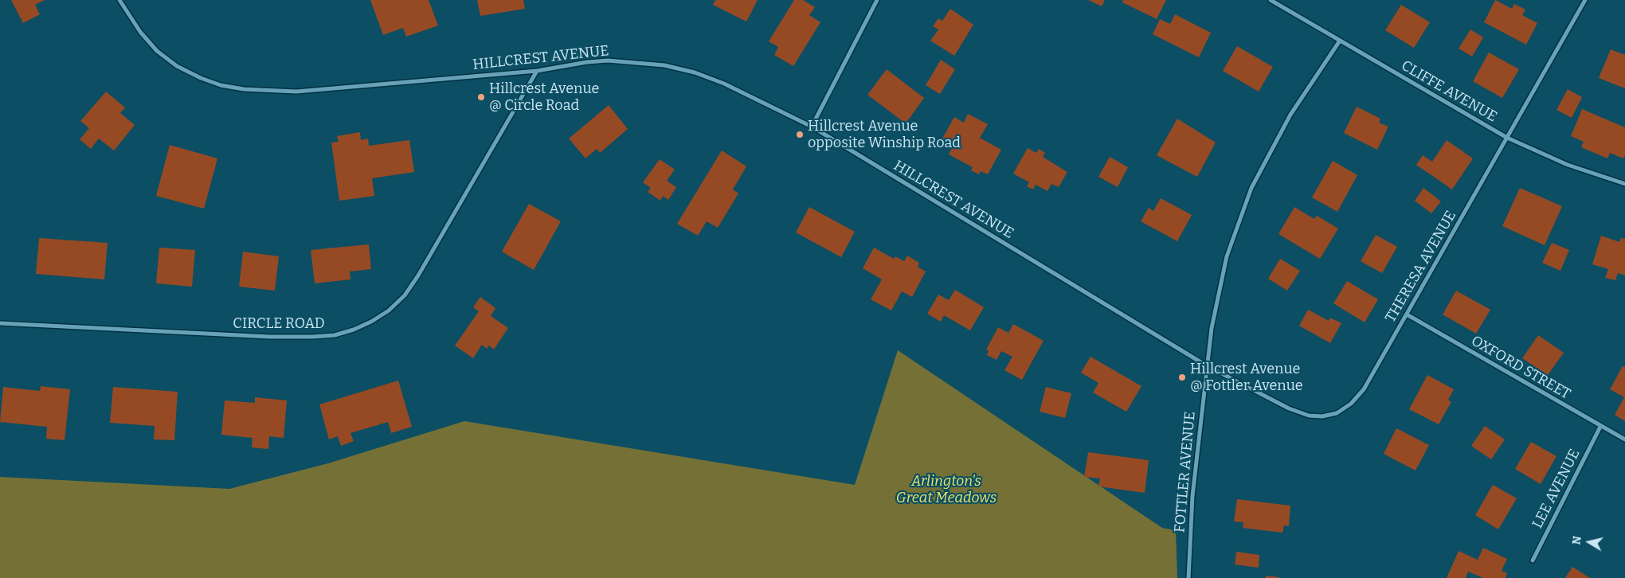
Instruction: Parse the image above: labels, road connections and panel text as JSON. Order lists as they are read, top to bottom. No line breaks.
{"streets":{"street":["HILLCREST AVENUE","CLIFFE AVENUE","THERESA AVENUE","CIRCLE ROAD","OXFORD STREET","FOTTLER AVENUE","LEE AVENUE"]},"crossings":[["HILLCREST AVENUE","THERESA AVENUE"],["HILLCREST AVENUE","CIRCLE ROAD"],["HILLCREST AVENUE","FOTTLER AVENUE"],["CLIFFE AVENUE","THERESA AVENUE"],["CLIFFE AVENUE","FOTTLER AVENUE"],["THERESA AVENUE","OXFORD STREET"],["THERESA AVENUE","FOTTLER AVENUE"],["OXFORD STREET","LEE AVENUE"]],"parks":["Arlington's Great Meadows"],"places":["Hillcrest Avenue @ Circle Road","Hillcrest Avenue opposite Winship Road","Hillcrest Avenue @ Fottler Avenue"],"north":"left"}
